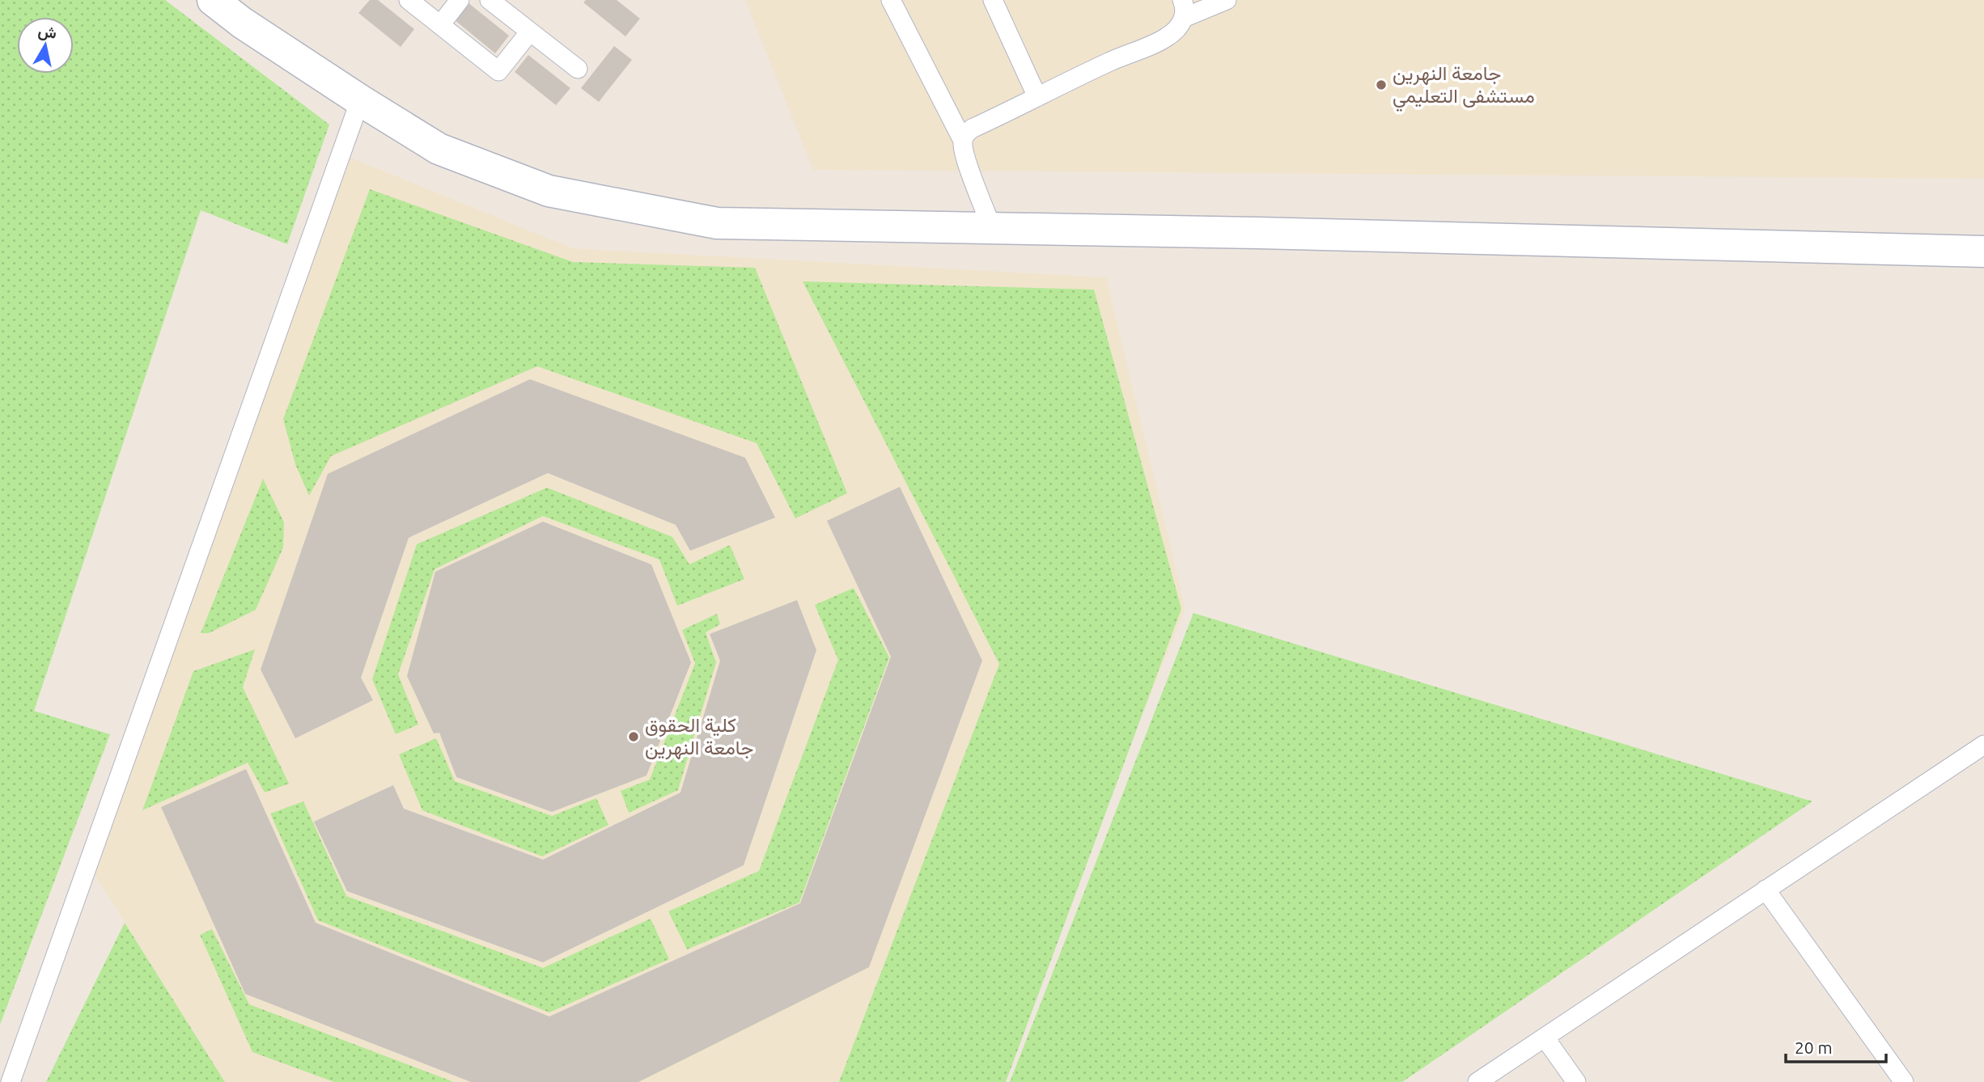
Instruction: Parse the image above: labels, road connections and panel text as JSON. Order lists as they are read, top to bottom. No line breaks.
{"places":["جامعة النهرين مستشفى التعليمي","كلية الحقوق جامعة النهرين"],"scale_bar":"20 m","north":"top"}
